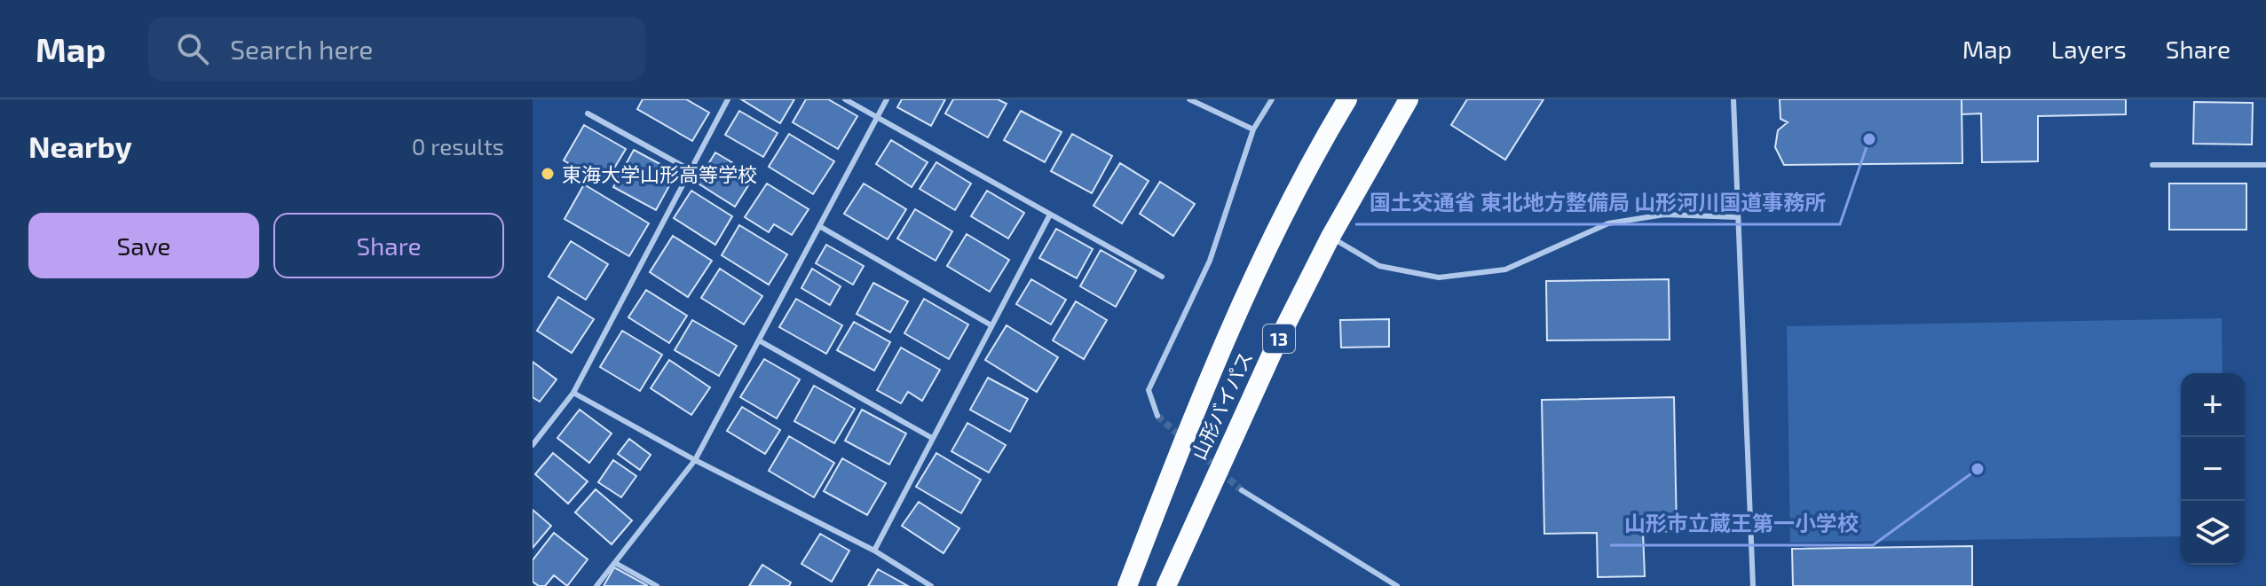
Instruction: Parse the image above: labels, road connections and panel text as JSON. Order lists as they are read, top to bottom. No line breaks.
{"streets":{"highway":["13","山形バイパス"]},"places":["国土交通省 東北地方整備局 山形河川国道事務所","東海大学山形高等学校","山形市立蔵王第一小学校"],"page":{"header":"Map","search":"Search here","nav":["Map","Layers","Share"],"heading":["Nearby","0 results"],"buttons":["Save","Share"],"map_buttons":["+","−"]}}
